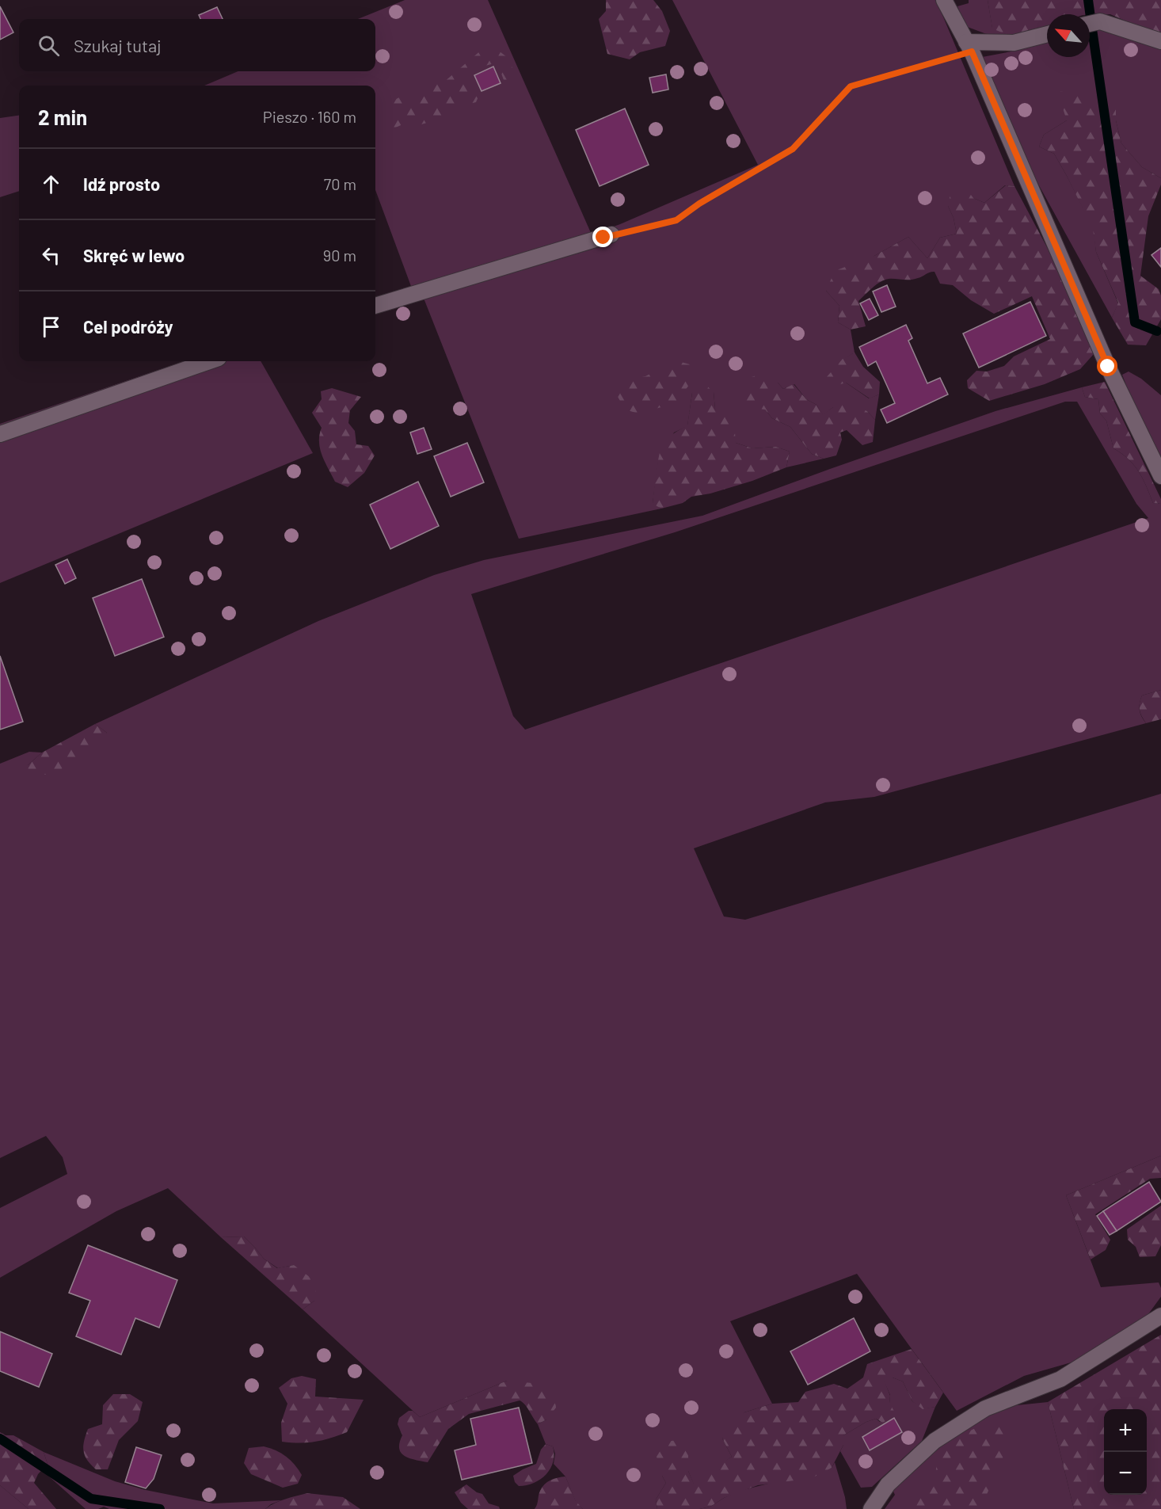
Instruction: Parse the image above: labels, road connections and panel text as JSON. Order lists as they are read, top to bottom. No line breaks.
{"north":"top left","page":{"search":"Szukaj tutaj","heading":["2 min","Pieszo · 160 m"],"list":[["Idź prosto","70 m"],["Skręć w lewo","90 m"],"Cel podróży"],"map_buttons":["+","−"]}}
